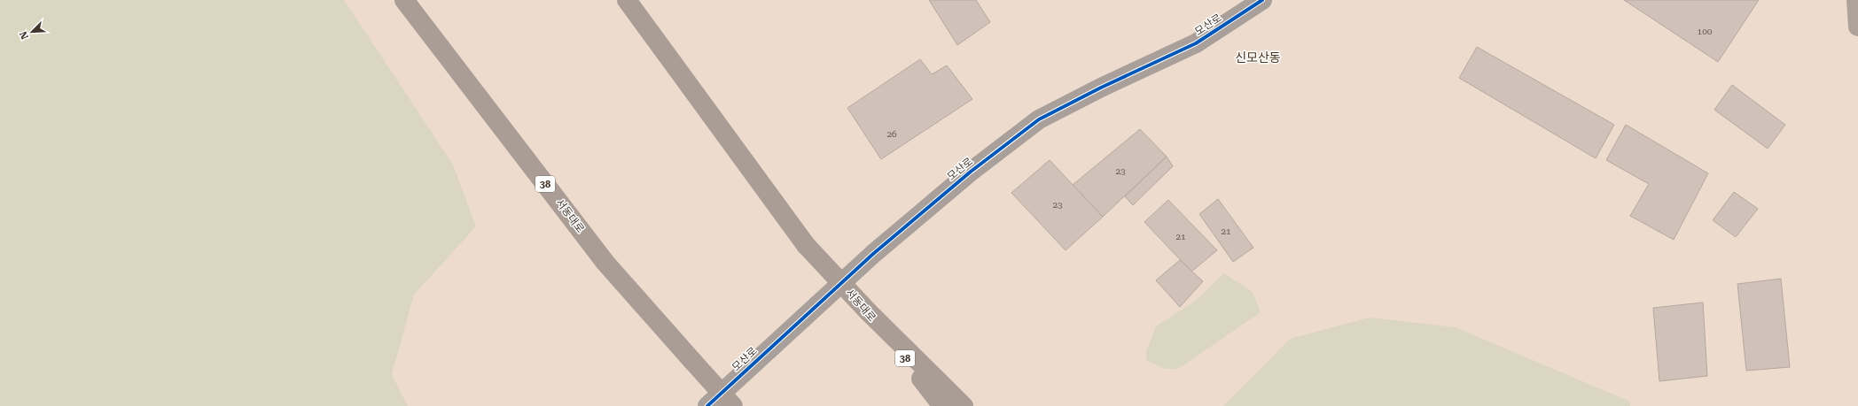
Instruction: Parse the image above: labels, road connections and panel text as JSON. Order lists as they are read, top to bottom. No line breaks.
{"streets":{"highway":["38","서동대로"],"street":["모산로"]},"districts":["신모산동"],"house_numbers":["100","26","23","23","21","21"],"north":"bottom left"}
